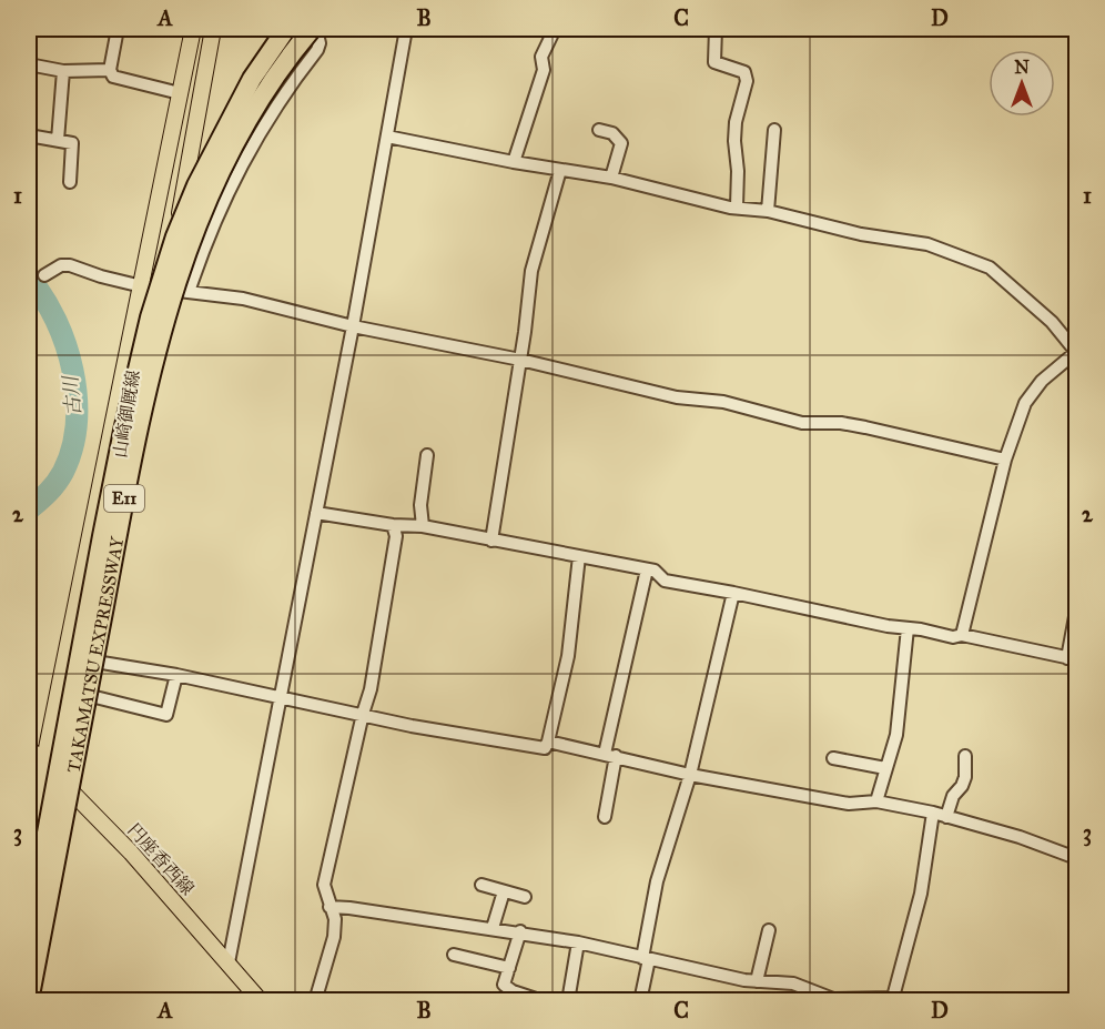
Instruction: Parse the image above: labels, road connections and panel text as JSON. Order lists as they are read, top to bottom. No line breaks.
{"streets":{"highway":["E11","TAKAMATSU EXPRESSWAY"],"main road":["山崎御厩線","円座香西線"]},"crossings":[["山崎御厩線","TAKAMATSU EXPRESSWAY"],["山崎御厩線","円座香西線"]],"water":["古川"],"north":"top","grid":{"columns":["A","B","C","D"],"rows":["1","2","3"]}}
